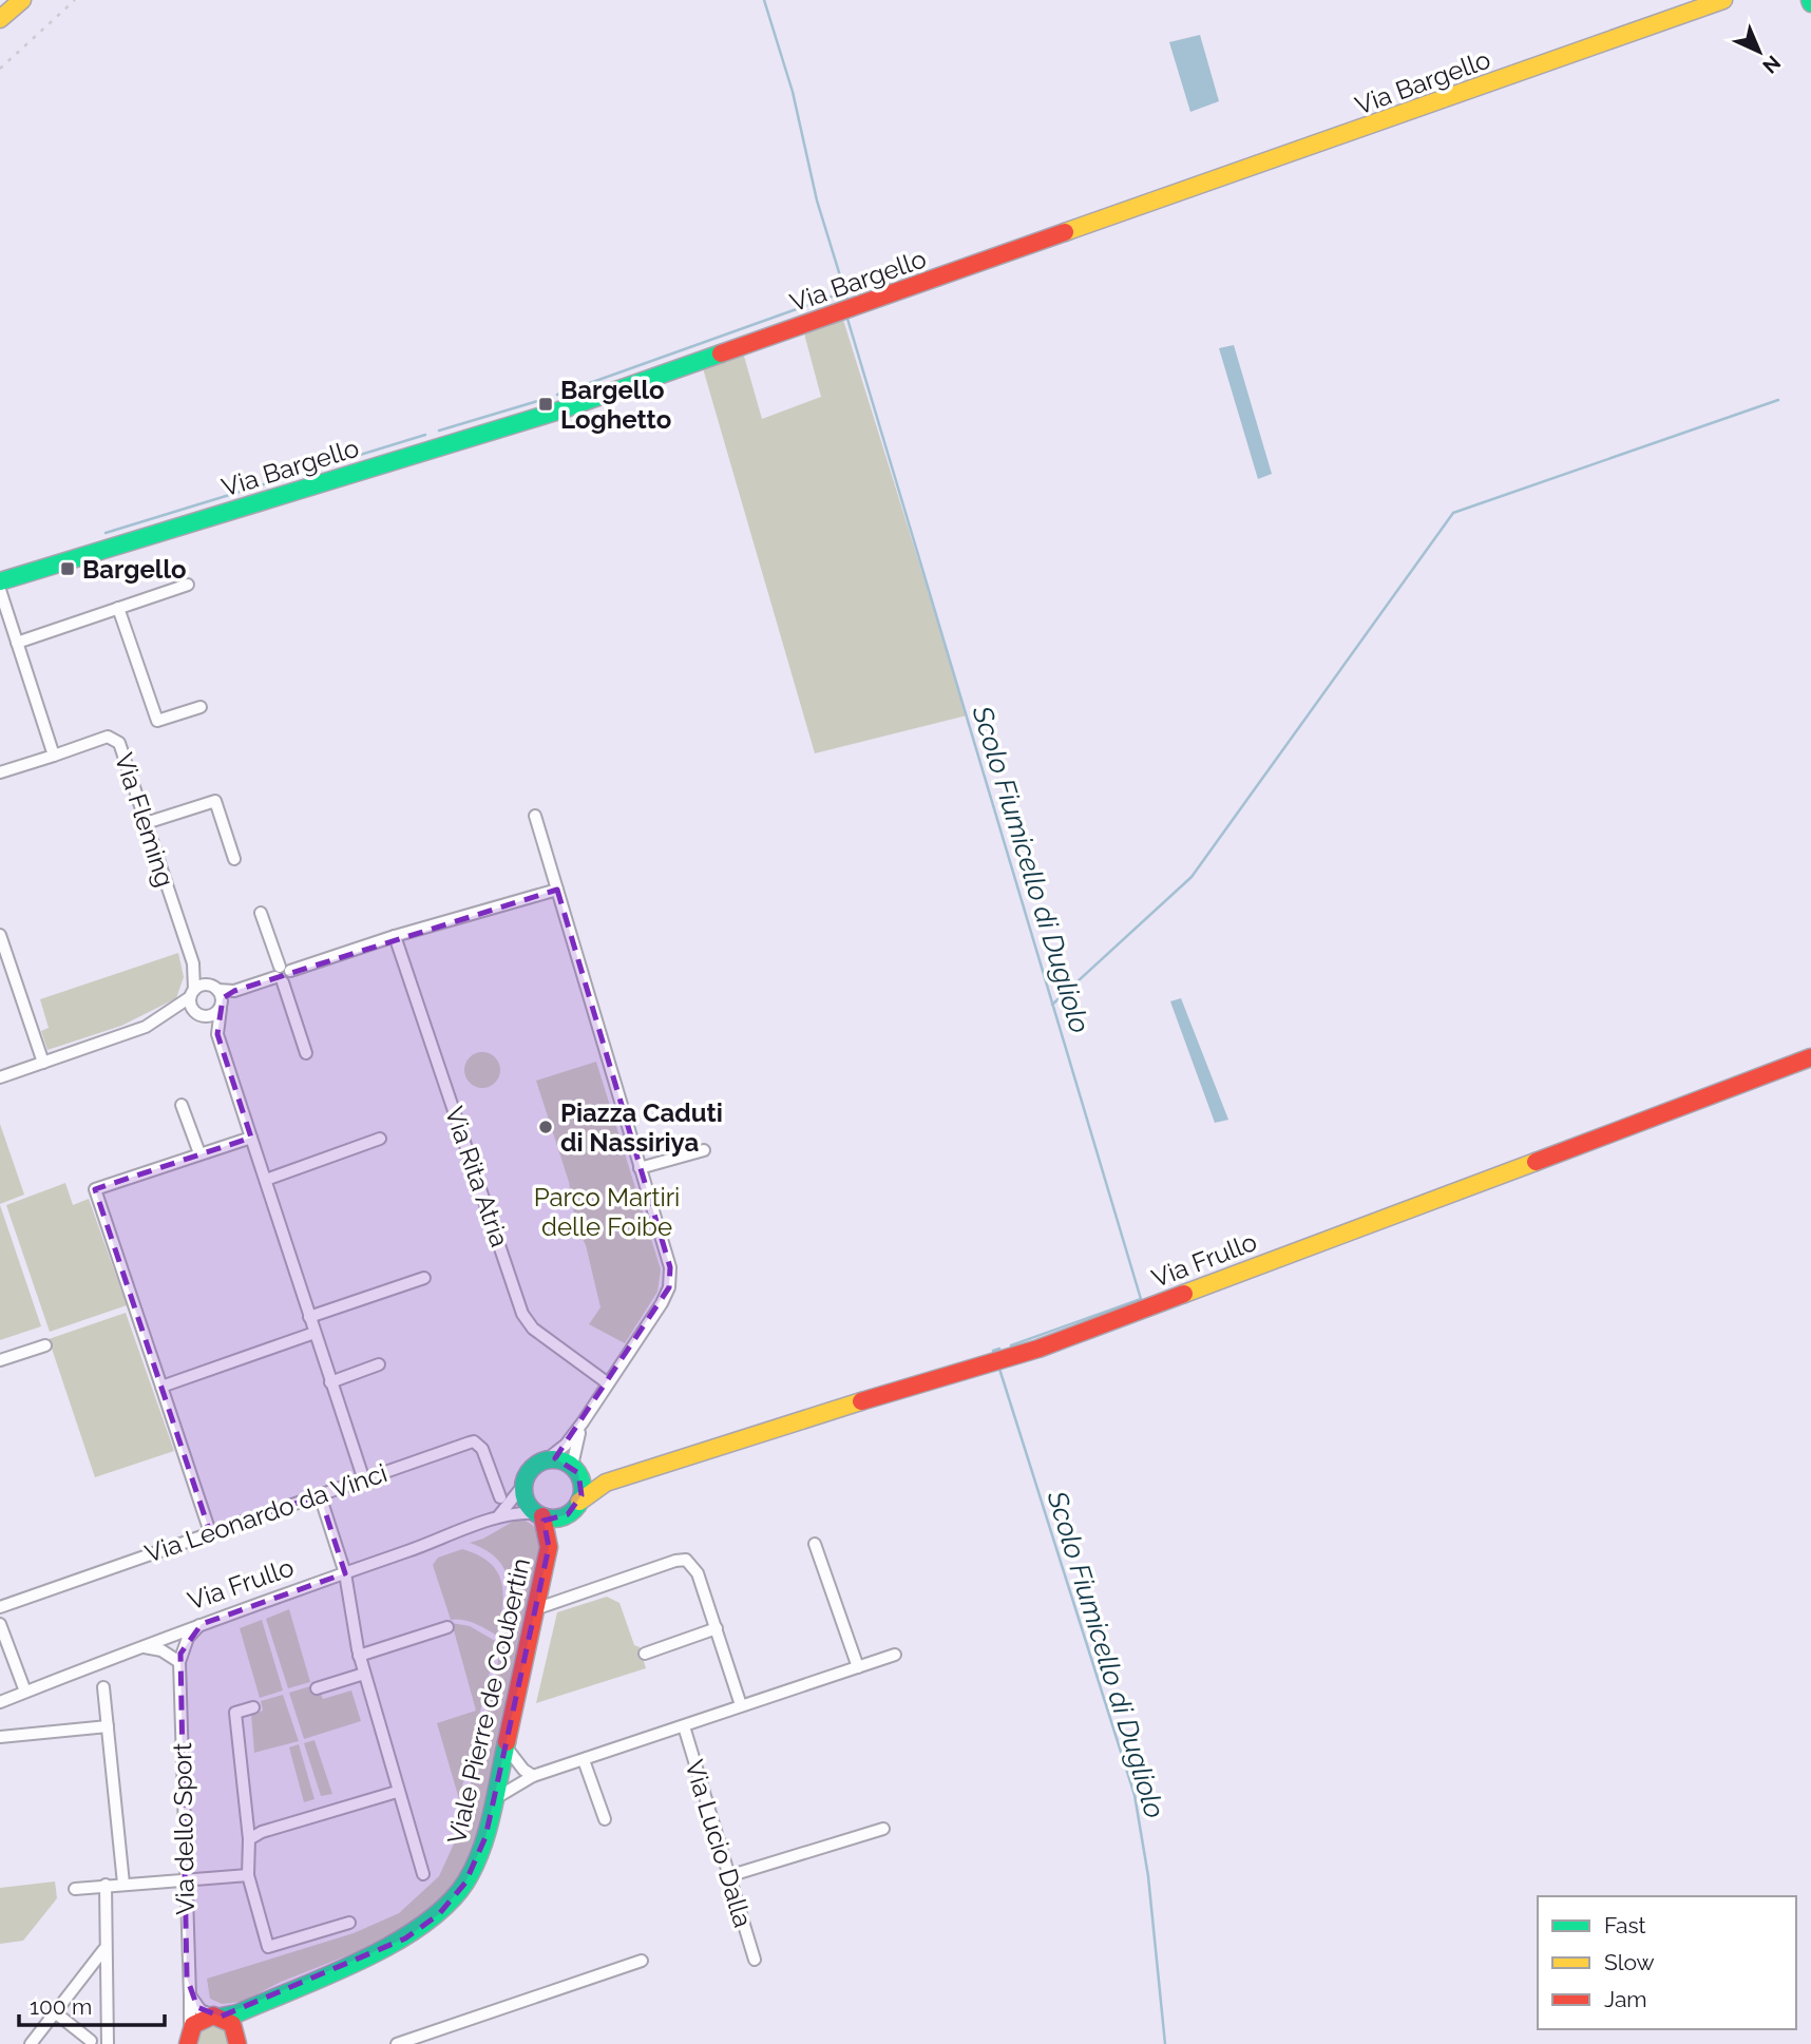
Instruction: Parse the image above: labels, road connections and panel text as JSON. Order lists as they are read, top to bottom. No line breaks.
{"streets":{"street":["Via Bargello","Via Fleming","Via Rita Atria","Via Frullo","Via Leonardo da Vinci","Viale Pierre de Coubertin","Via dello Sport","Via Lucio Dalla"]},"crossings":[["Via Frullo","Viale Pierre de Coubertin"],["Via Frullo","Via dello Sport"],["Viale Pierre de Coubertin","Via dello Sport"]],"water":["Scolo Fiumicello di Dugliolo"],"parks":["Parco Martiri delle Foibe"],"places":{"transit":["Bargello Loghetto","Bargello"],"other":["Piazza Caduti di Nassiriya"]},"legend":["Fast","Slow","Jam"],"scale_bar":"100 m","north":"bottom right"}
